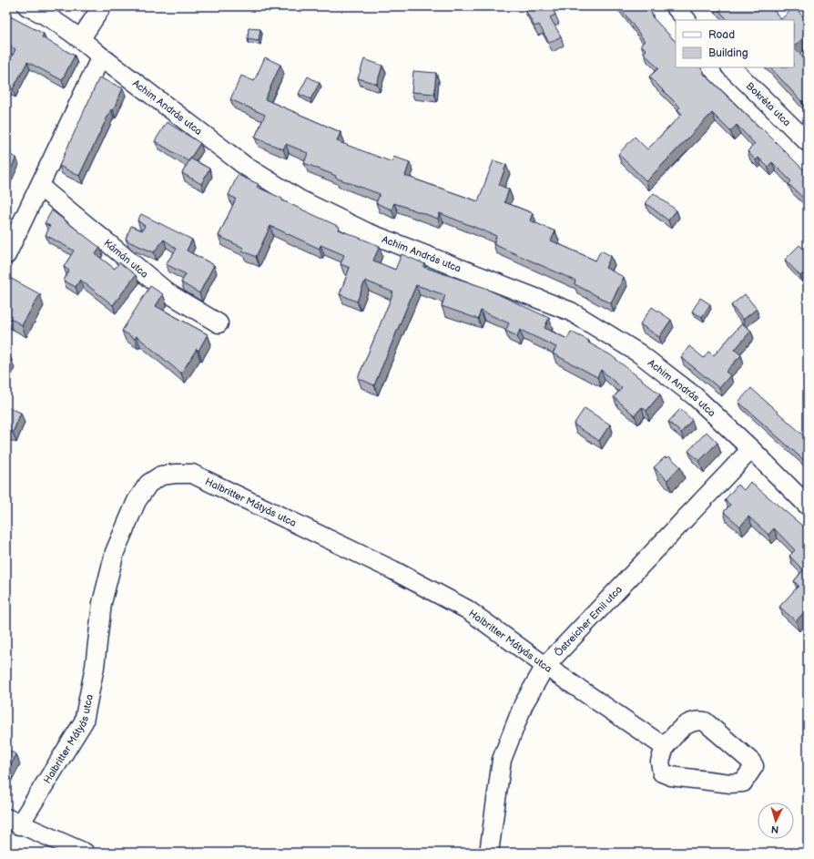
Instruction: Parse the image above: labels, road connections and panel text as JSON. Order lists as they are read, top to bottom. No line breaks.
{"streets":{"street":["Bokréta utca","Achim András utca","Kámán utca","Halbritter Mátyás utca","Östreicher Emil utca"]},"crossings":[["Achim András utca","Östreicher Emil utca"],["Halbritter Mátyás utca","Östreicher Emil utca"]],"legend":["Road","Building"],"north":"bottom"}
